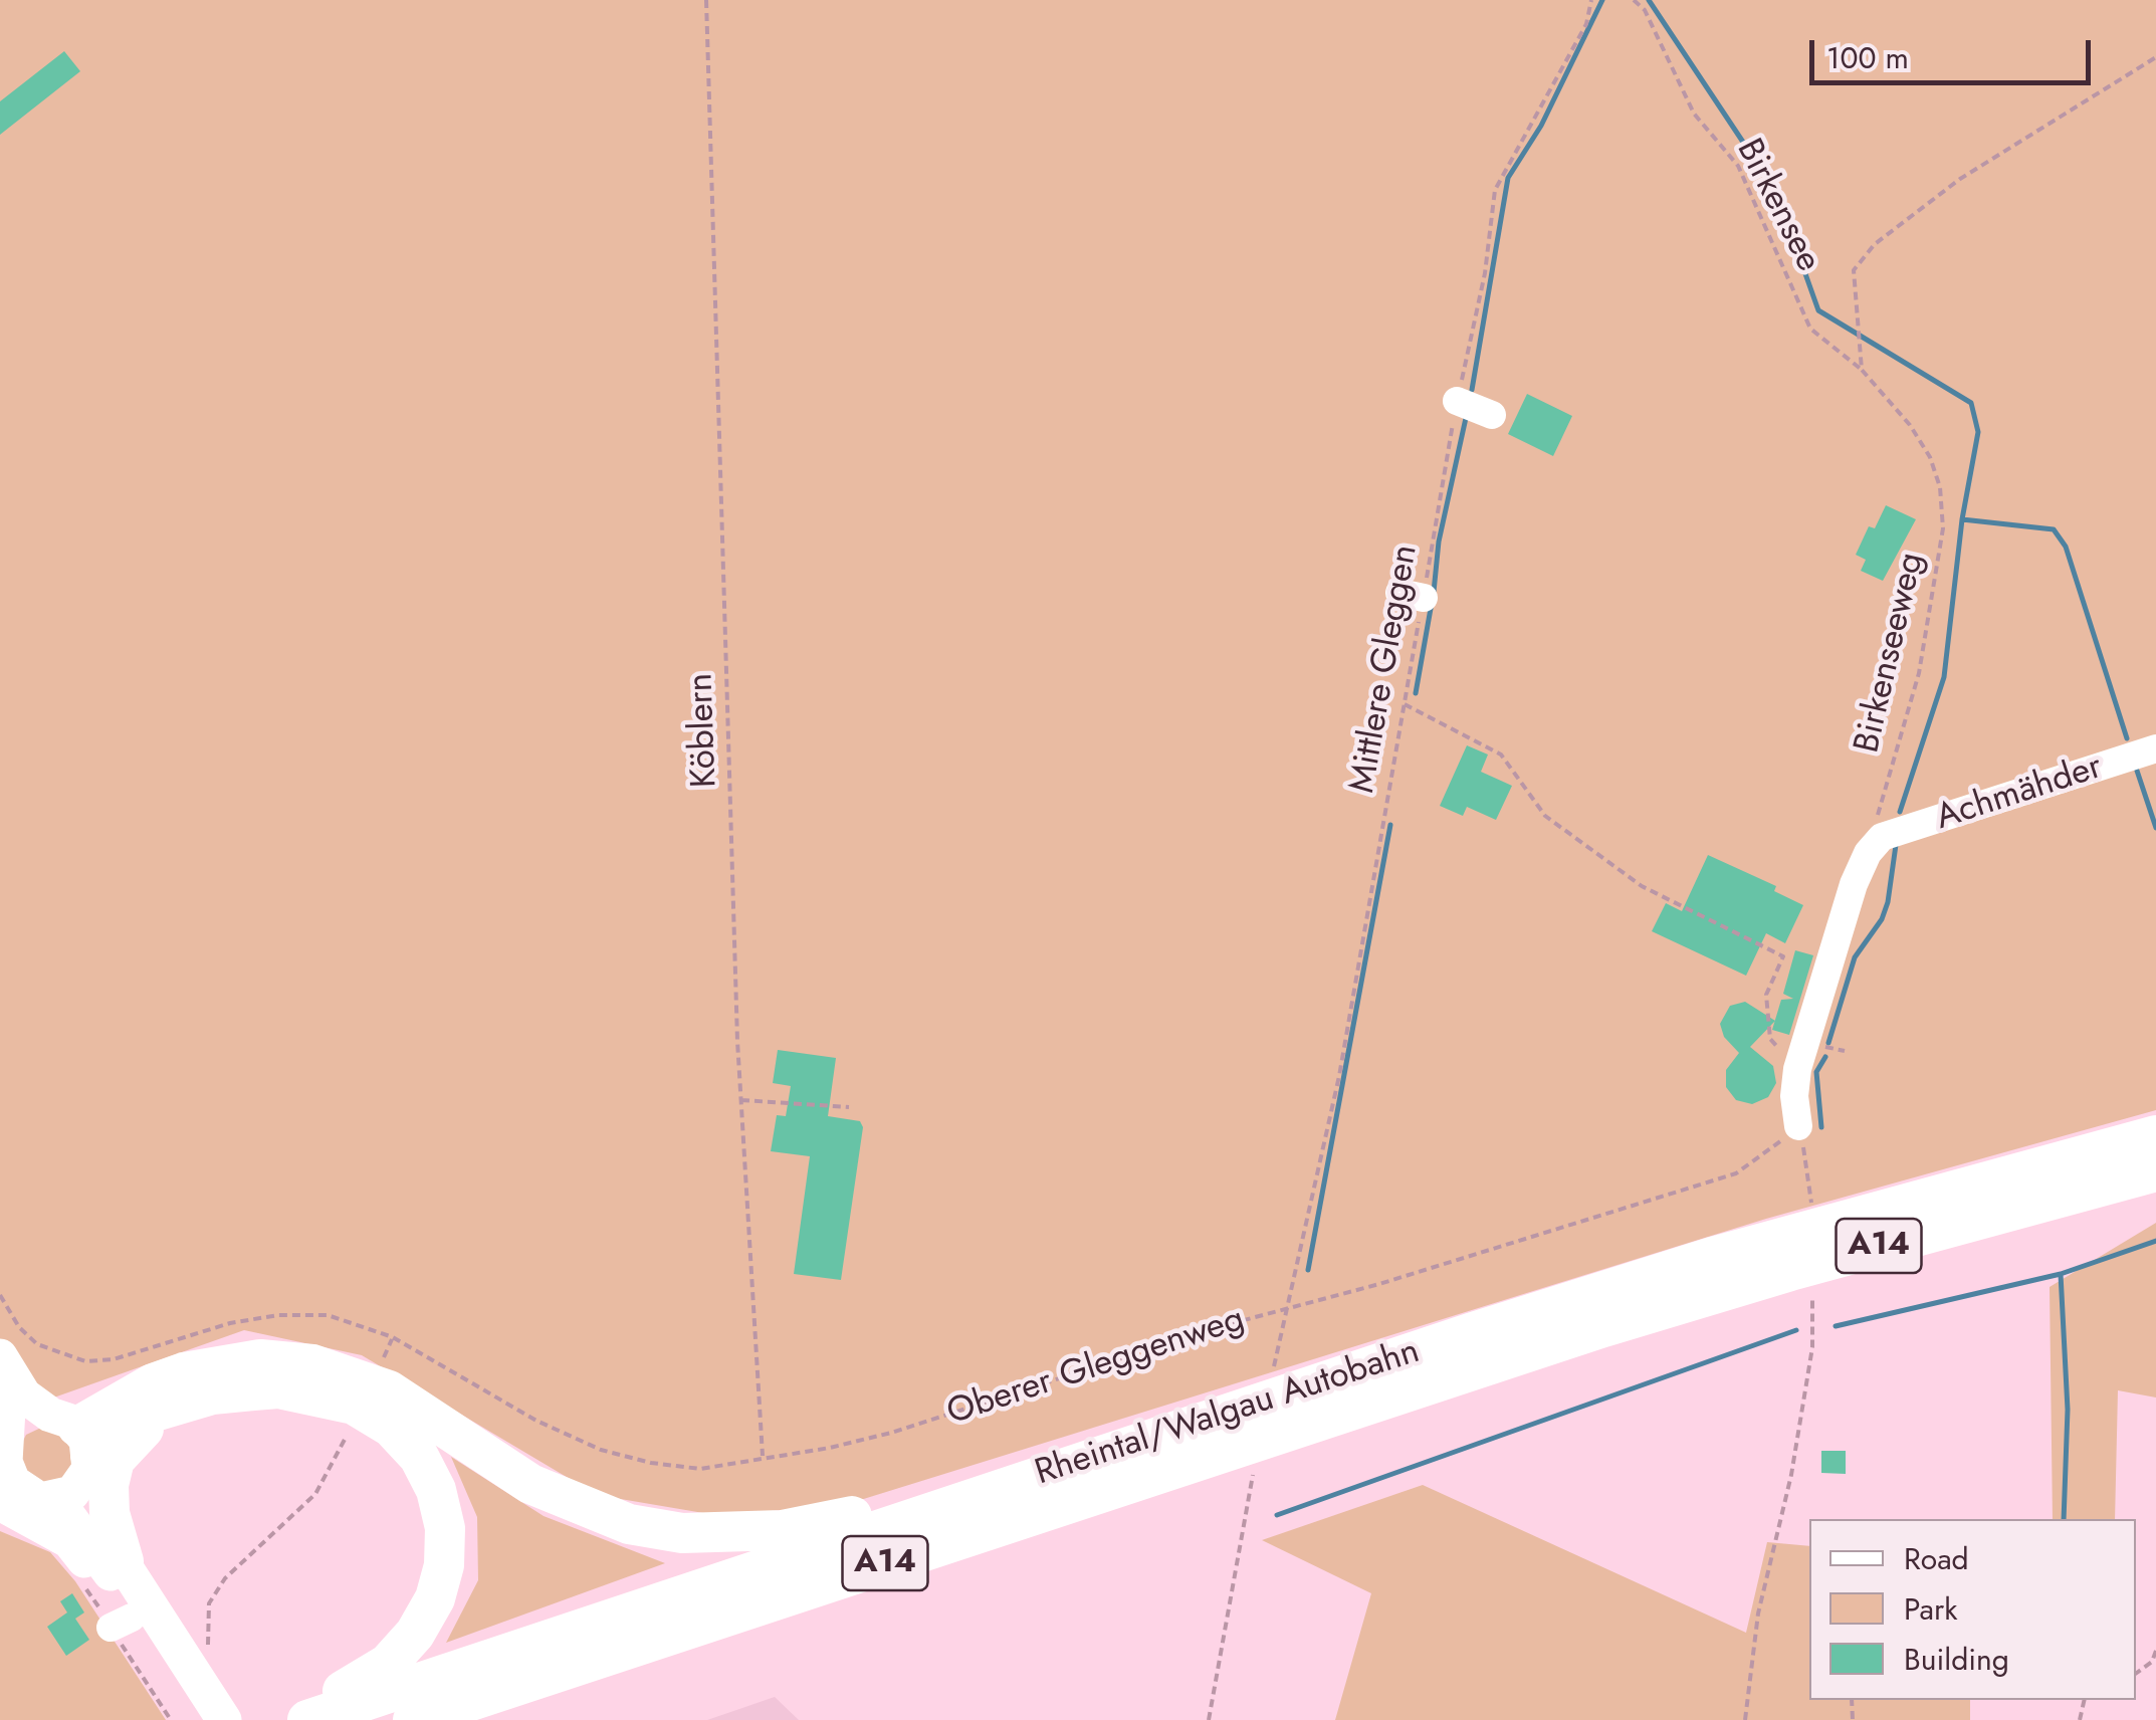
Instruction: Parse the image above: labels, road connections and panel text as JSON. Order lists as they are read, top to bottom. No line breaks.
{"streets":{"highway":["A14","Rheintal/Walgau Autobahn"],"street":["Achmähder"],"path":["Birkensee","Birkenseeweg","Mittlere Gleggen","Köblern","Oberer Gleggenweg"]},"crossings":[["Birkensee","Birkenseeweg"],["Birkenseeweg","Achmähder"],["Mittlere Gleggen","Oberer Gleggenweg"],["Mittlere Gleggen","Rheintal/Walgau Autobahn"],["Köblern","Oberer Gleggenweg"]],"legend":["Road","Park","Building"],"scale_bar":"100 m"}
